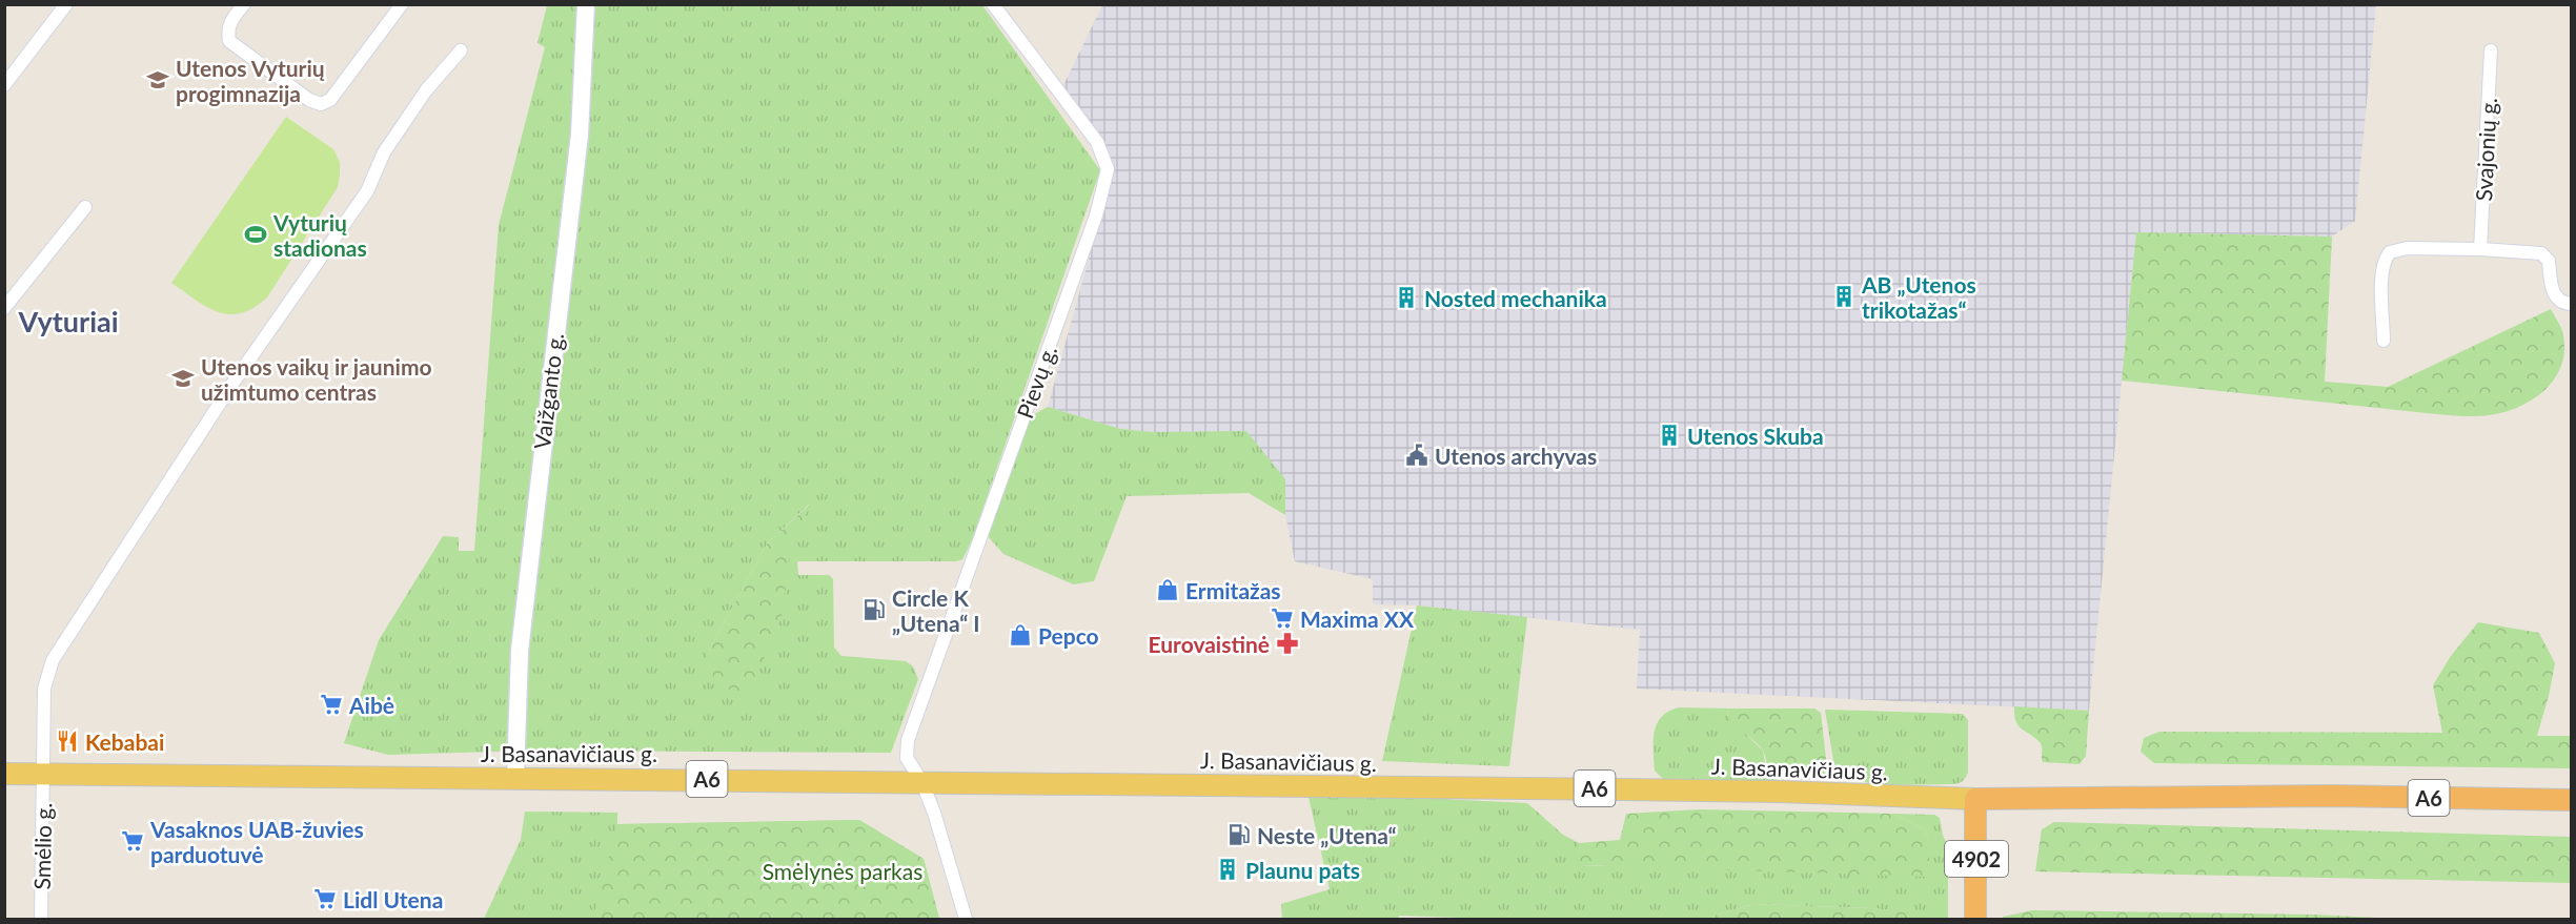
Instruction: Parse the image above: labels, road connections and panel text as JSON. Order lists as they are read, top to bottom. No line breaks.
{"streets":{"highway":["J. Basanavičiaus g.","A6","4902"],"main road":["Vaižganto g."],"street":["Svajonių g.","Pievų g.","Smėlio g."]},"crossings":[["Pievų g.","J. Basanavičiaus g."],["Vaižganto g.","J. Basanavičiaus g."],["J. Basanavičiaus g.","Smėlio g."],["J. Basanavičiaus g.","4902"]],"districts":["Vyturiai"],"parks":["Smėlynės parkas"],"places":{"school or university":["Utenos Vyturių progimnazija","Utenos vaikų ir jaunimo užimtumo centras"],"sports":["Vyturių stadionas"],"building":["AB „Utenos trikotažas“","Nosted mechanika","Utenos Skuba","Plaunu pats"],"public building":["Utenos archyvas"],"shop":["Ermitažas","Pepco"],"fuel station":["Circle K „Utena“ I","Neste „Utena“"],"supermarket":["Maxima XX","Aibė","Vasaknos UAB-žuvies parduotuvė","Lidl Utena"],"pharmacy":["Eurovaistinė"],"restaurant":["Kebabai"]}}
